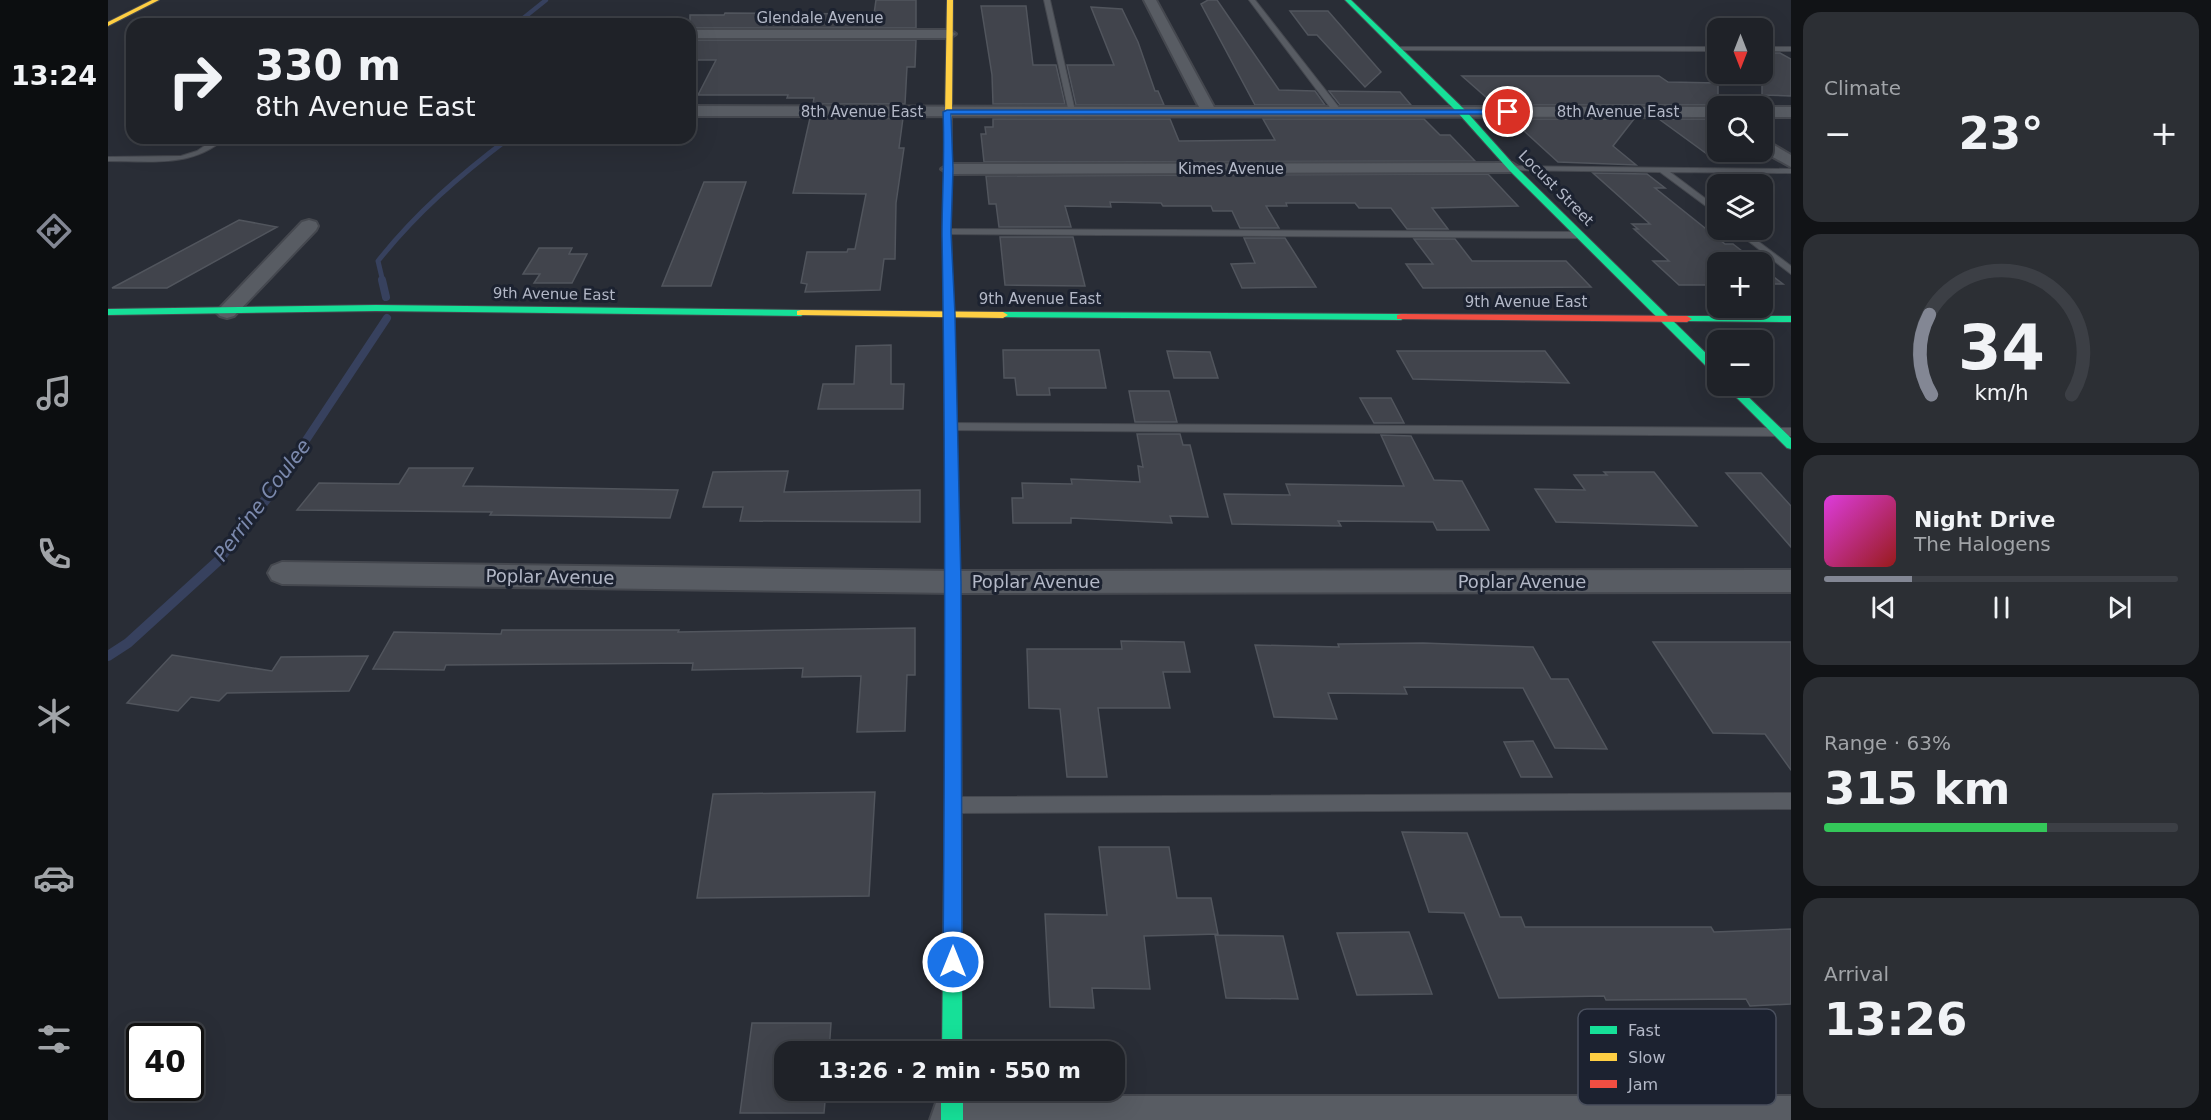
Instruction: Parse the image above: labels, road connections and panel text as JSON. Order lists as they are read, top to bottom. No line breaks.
{"streets":{"street":["Glendale Avenue","8th Avenue East","Kimes Avenue","Locust Street","9th Avenue East","Poplar Avenue"]},"crossings":[["8th Avenue East","Locust Street"],["Kimes Avenue","Locust Street"],["Locust Street","9th Avenue East"]],"water":["Perrine Coulee"],"legend":["Fast","Slow","Jam"],"north":"bottom","page":{"tabs":"13:24","tile":["Climate",["Range · 63%","315 km"],["Arrival","13:26"]],"map_buttons":["+","−"],"turn":["330 m","8th Avenue East"],"heat":["−","23°","+"],"song":["Night Drive","The Halogens"],"limit":"40","trip":"13:26 · 2 min · 550 m","gauge":["34","km/h"]}}
